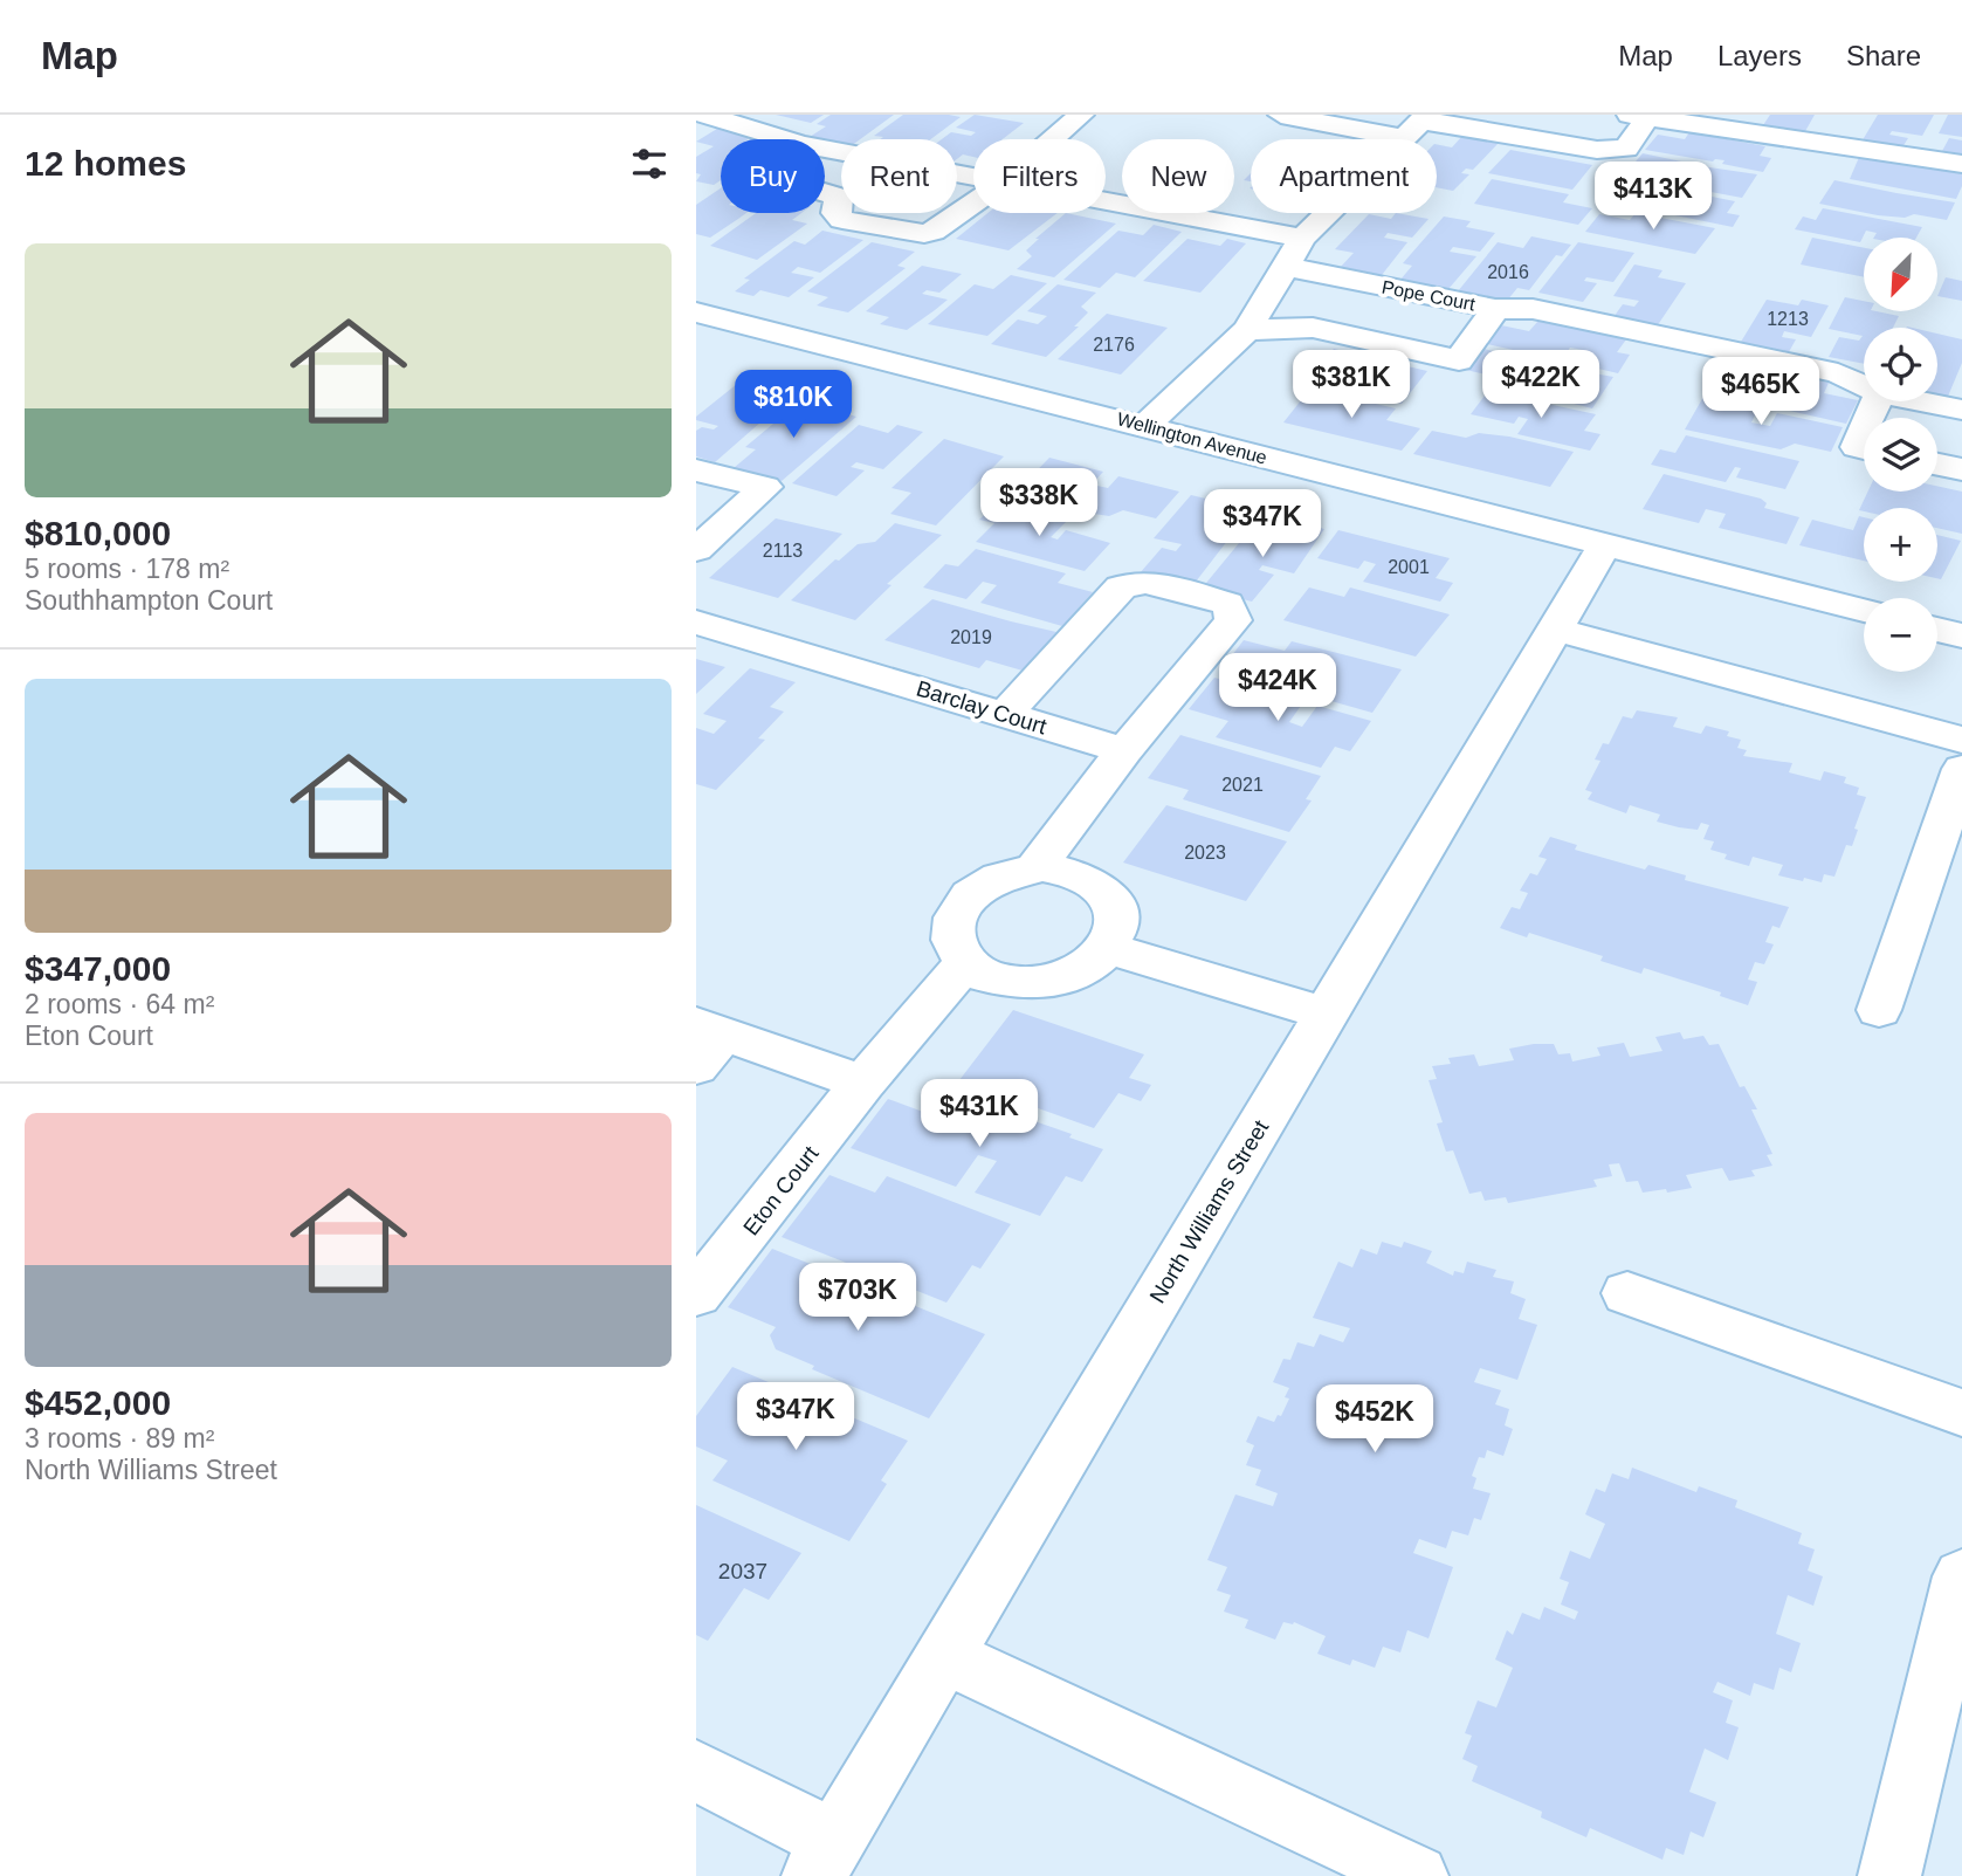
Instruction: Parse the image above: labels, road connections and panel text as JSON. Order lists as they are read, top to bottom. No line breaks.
{"streets":{"street":["Pope Court","Wellington Avenue","Barclay Court","Eton Court","North Williams Street"]},"crossings":[["Wellington Avenue","North Williams Street"]],"house_numbers":["2016","1213","2176","2113","2001","2019","2021","2023","2037"],"north":"bottom left","page":{"header":"Map","nav":["Map","Layers","Share"],"heading":"12 homes","chip":["Buy","Rent","Filters","New","Apartment"],"price":["$413K","$381K","$422K","$465K","$810K","$338K","$347K","$424K","$431K","$703K","$347K","$452K"],"list":[{"name":"$810,000","note":"5 rooms · 178 m² · Southhampton Court"},{"name":"$347,000","note":"2 rooms · 64 m² · Eton Court"},{"name":"$452,000","note":"3 rooms · 89 m² · North Williams Street"}],"map_buttons":["+","−"]}}
